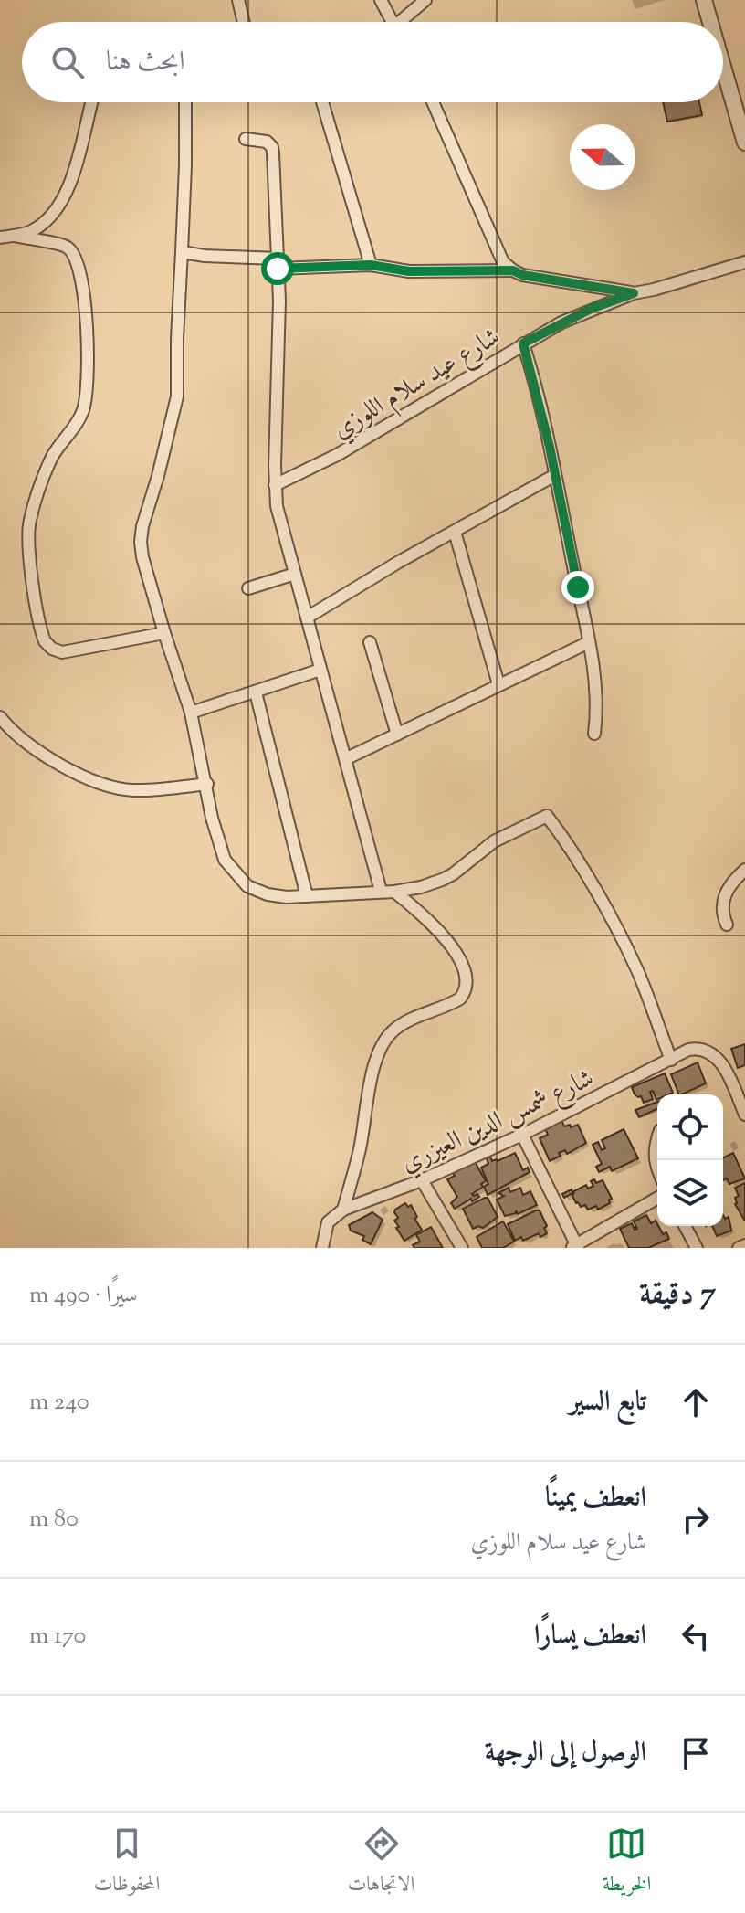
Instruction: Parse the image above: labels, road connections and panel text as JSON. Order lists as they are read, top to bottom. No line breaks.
{"streets":{"street":["شارع عيد سلام اللوزي","شارع شمس الدين العيزري"]},"north":"left","page":{"search":"ابحث هنا","heading":["7 دقيقة","سيرًا · 490 m"],"list":[["تابع السير","240 m"],["انعطف يمينًا","شارع عيد سلام اللوزي","80 m"],["انعطف يسارًا","170 m"],"الوصول إلى الوجهة"],"nav":["الخريطة","الاتجاهات","المحفوظات"]}}
